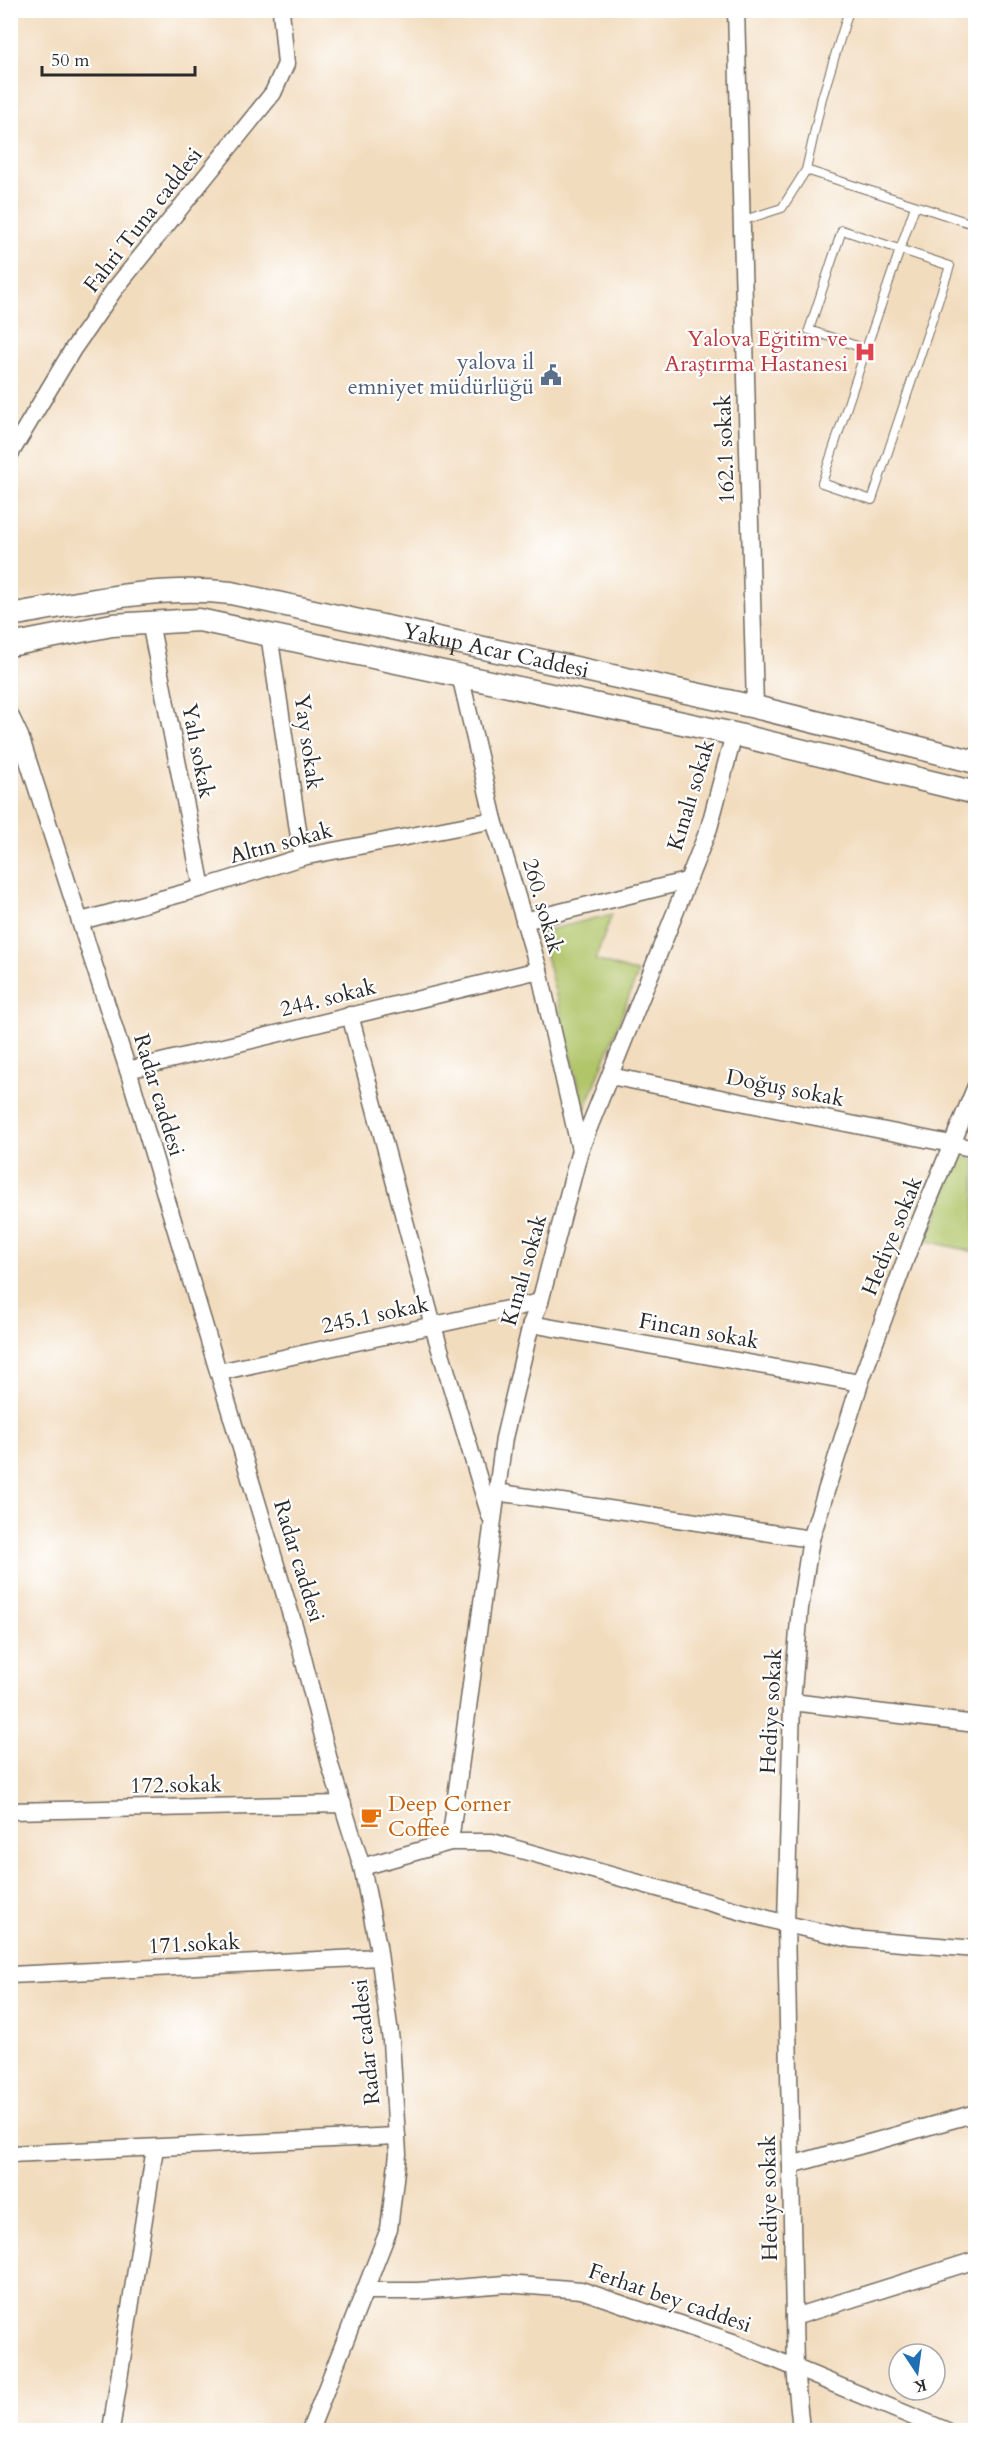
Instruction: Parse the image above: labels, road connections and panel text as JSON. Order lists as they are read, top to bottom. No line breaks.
{"streets":{"street":["Fahri Tuna caddesi","162.1 sokak","Yakup Acar Caddesi","Yay sokak","Yalı sokak","Kınalı sokak","Altın sokak","260. sokak","244. sokak","Doğuş sokak","Radar caddesi","Hediye sokak","245.1 sokak","Fincan sokak","172.sokak","171.sokak","Ferhat bey caddesi"]},"crossings":[["162.1 sokak","Yakup Acar Caddesi"],["Yakup Acar Caddesi","Yay sokak"],["Yakup Acar Caddesi","Yalı sokak"],["Yakup Acar Caddesi","Kınalı sokak"],["Yakup Acar Caddesi","260. sokak"],["Yay sokak","Altın sokak"],["Yalı sokak","Altın sokak"],["Kınalı sokak","260. sokak"],["Kınalı sokak","Doğuş sokak"],["Kınalı sokak","245.1 sokak"],["Kınalı sokak","Fincan sokak"],["Altın sokak","260. sokak"],["Altın sokak","Radar caddesi"],["260. sokak","244. sokak"],["244. sokak","Radar caddesi"],["Doğuş sokak","Hediye sokak"],["Radar caddesi","245.1 sokak"],["Radar caddesi","172.sokak"],["Radar caddesi","171.sokak"],["Radar caddesi","Ferhat bey caddesi"],["Hediye sokak","Fincan sokak"],["Hediye sokak","Ferhat bey caddesi"]],"places":{"hospital":["Yalova Eğitim ve Araştırma Hastanesi"],"public building":["yalova il emniyet müdürlüğü"],"cafe":["Deep Corner Coffee"]},"scale_bar":"50 m","north":"bottom"}
